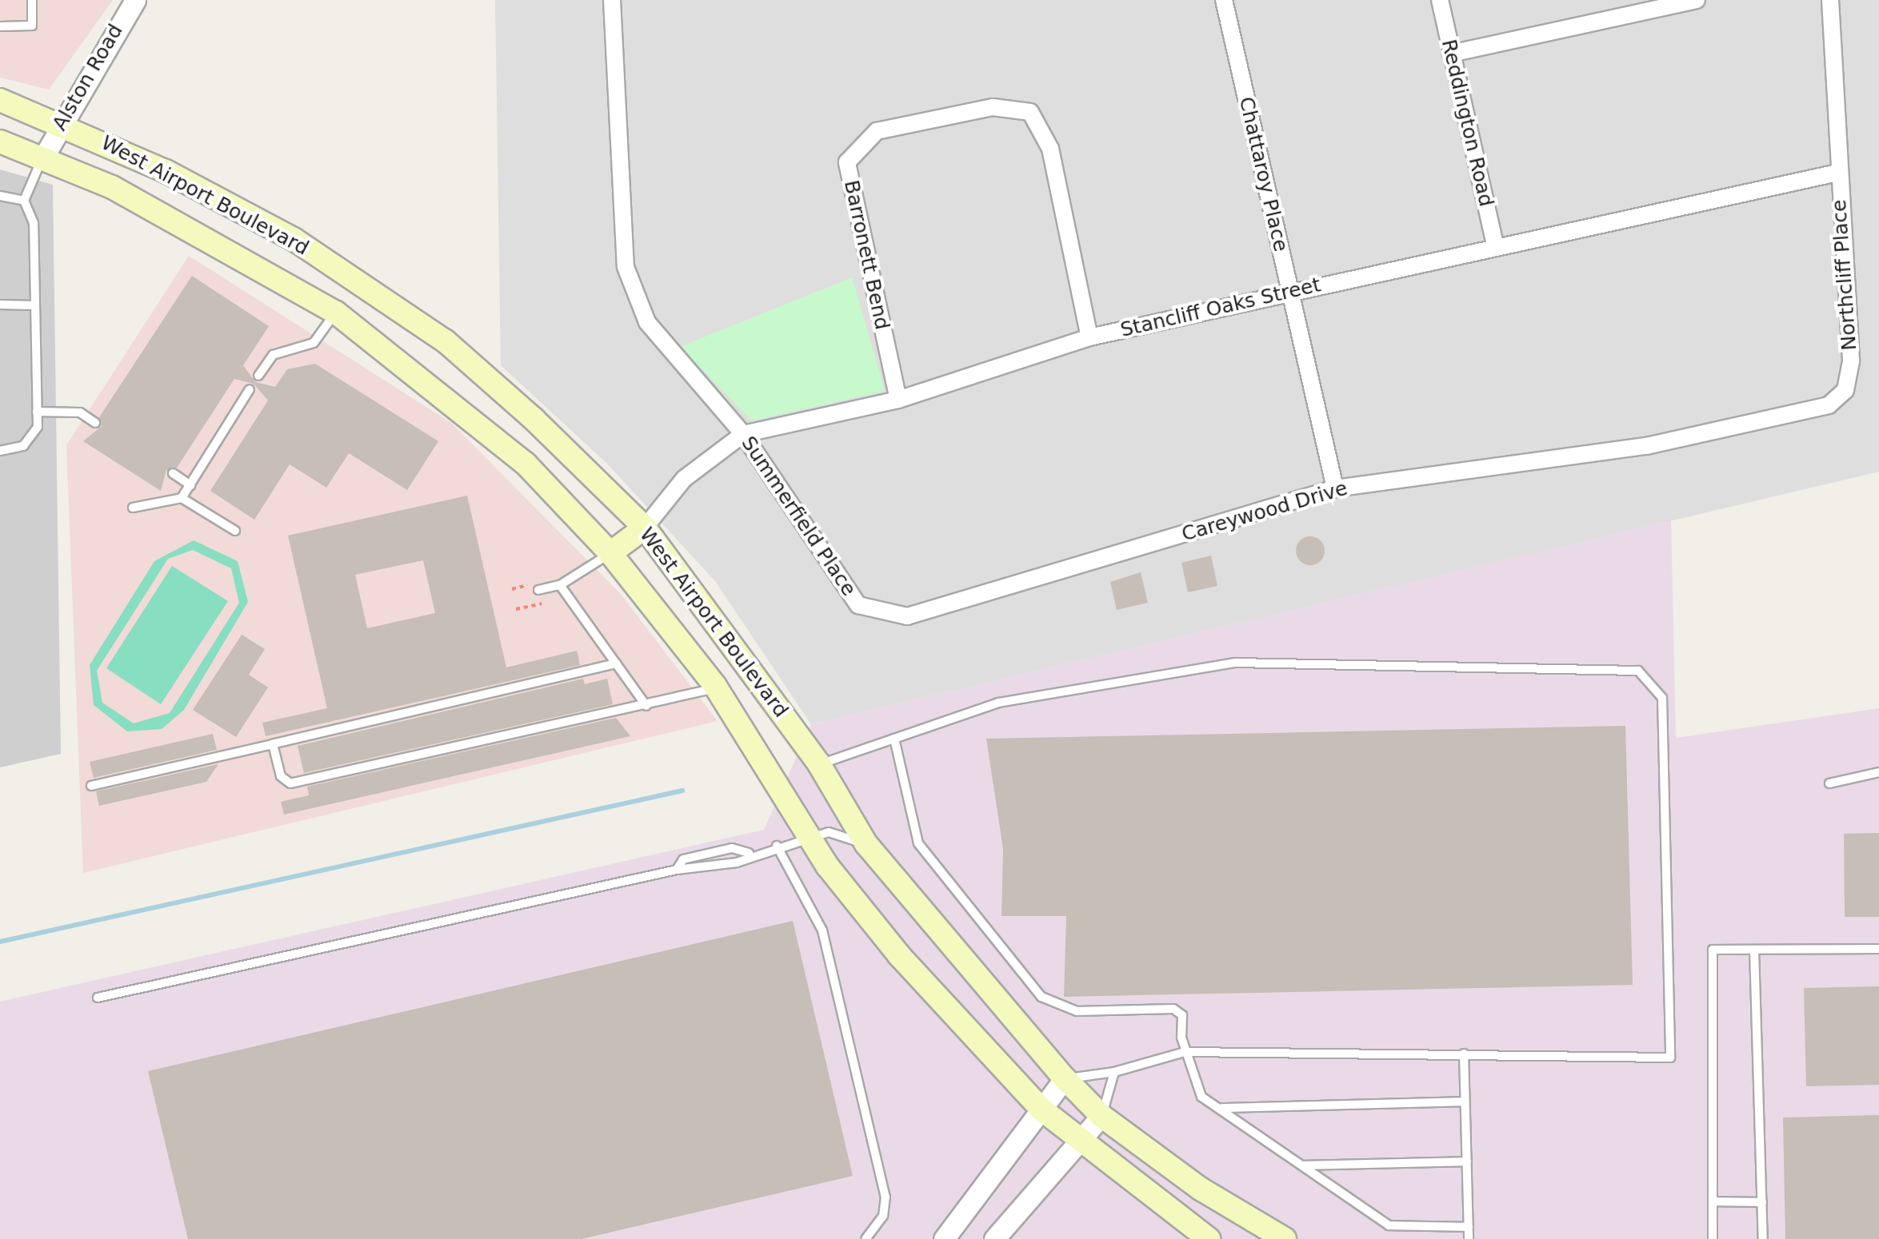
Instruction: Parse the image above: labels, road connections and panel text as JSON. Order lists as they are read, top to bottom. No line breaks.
{"streets":{"main road":["West Airport Boulevard"],"street":["Alston Road","Reddington Road","Chattaroy Place","Barronett Bend","Northcliff Place","Stancliff Oaks Street","Careywood Drive","Summerfield Place"]},"crossings":[["Alston Road","West Airport Boulevard"],["Reddington Road","Stancliff Oaks Street"],["Chattaroy Place","Stancliff Oaks Street"],["Chattaroy Place","Careywood Drive"],["West Airport Boulevard","Stancliff Oaks Street"],["Barronett Bend","Stancliff Oaks Street"],["Northcliff Place","Stancliff Oaks Street"],["Northcliff Place","Careywood Drive"],["Stancliff Oaks Street","Summerfield Place"],["Careywood Drive","Summerfield Place"]]}
